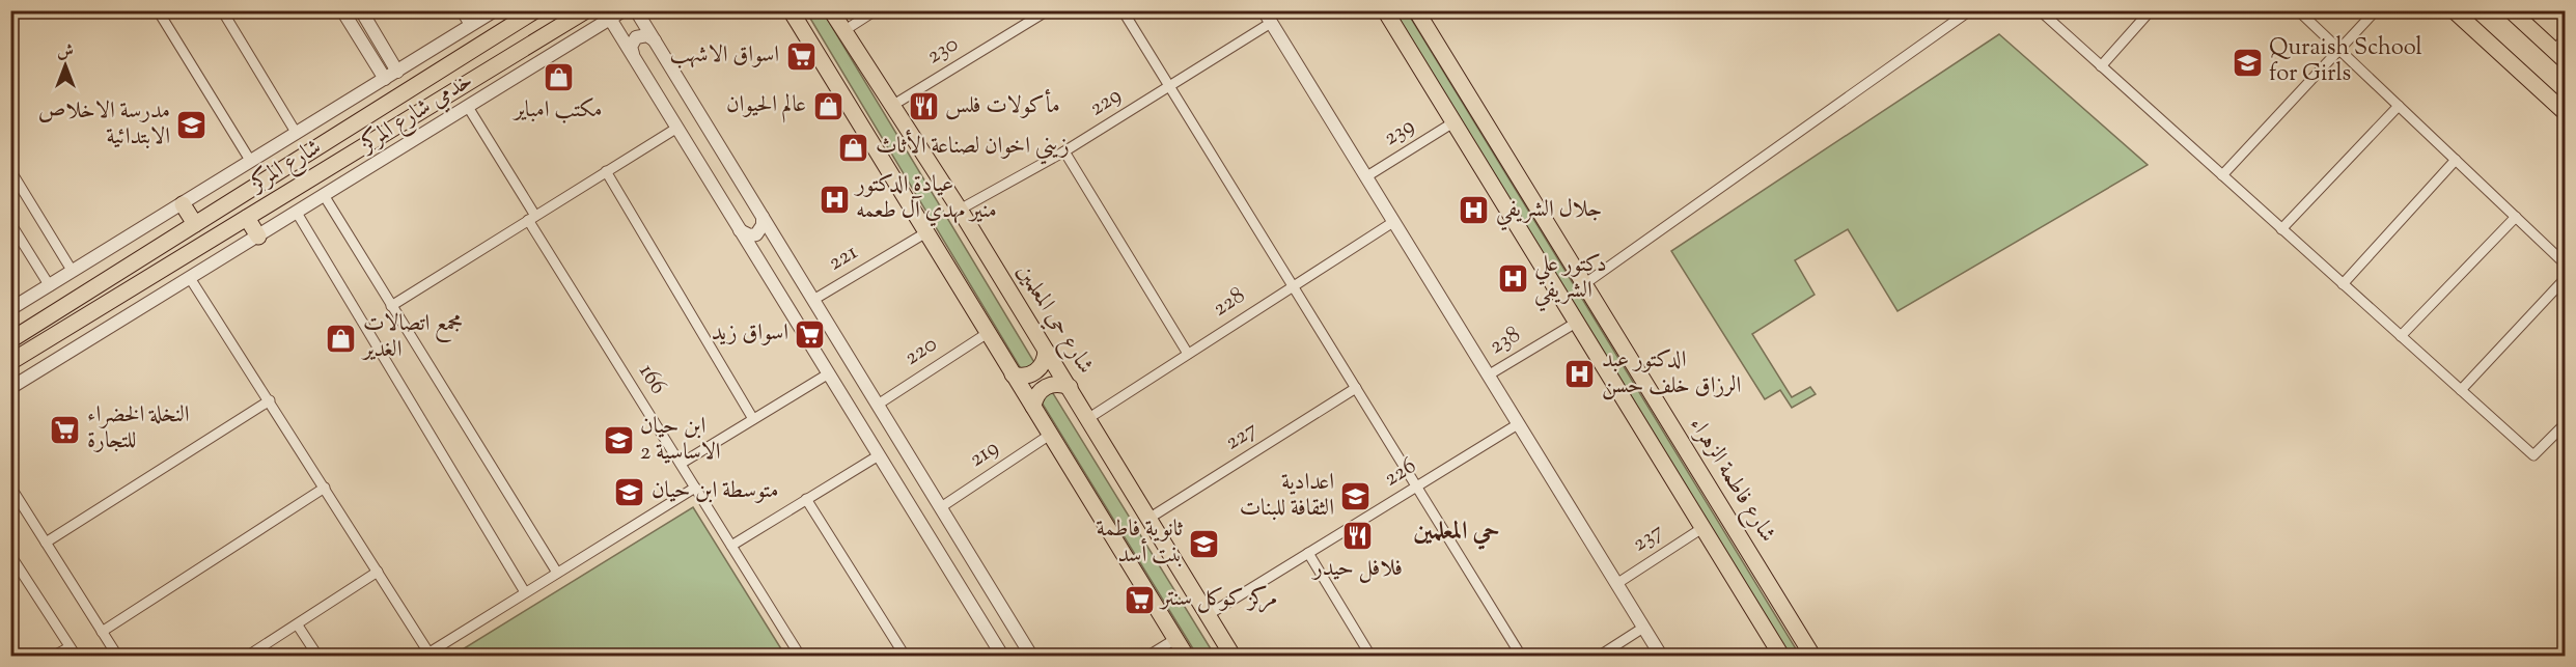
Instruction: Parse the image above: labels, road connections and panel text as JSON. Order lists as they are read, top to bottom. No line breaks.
{"streets":{"main road":["شارع المركز","شارع حي المعلمين","شارع فاطمة الزهراء"],"street":["230","229","خدمي شارع المركز","239","221","228","238","220","166","227","219","226","237"]},"crossings":[["230","شارع حي المعلمين"],["229","شارع حي المعلمين"],["خدمي شارع المركز","166"],["228","شارع حي المعلمين"],["شارع حي المعلمين","227"],["شارع حي المعلمين","226"]],"districts":["حي المعلمين"],"places":{"supermarket":["اسواق الاشهب","اسواق زيد","النخلة الخضراء للتجارة","مركز كوكل سنتر"],"school or university":["Quraish School for Girls","مدرسة الاخلاص الابتدائية","ابن حيان الاساسية 2","متوسطة ابن حيان","اعدادية الثقافة للبنات","ثانوية فاطمة بنت أسد"],"shop":["مكتب امباير","عالم الحيوان","زيني اخوان لصناعة الأثاث","مجمع اتصالات الغدير"],"restaurant":["مأكولات فلس","فلافل حيدر"],"hospital":["عيادة الدكتور منير مهدي آل طعمه","جلال الشريفي","دكتور علي الشريفي","الدكتور عبد الرزاق خلف حسن"]},"north":"top"}
